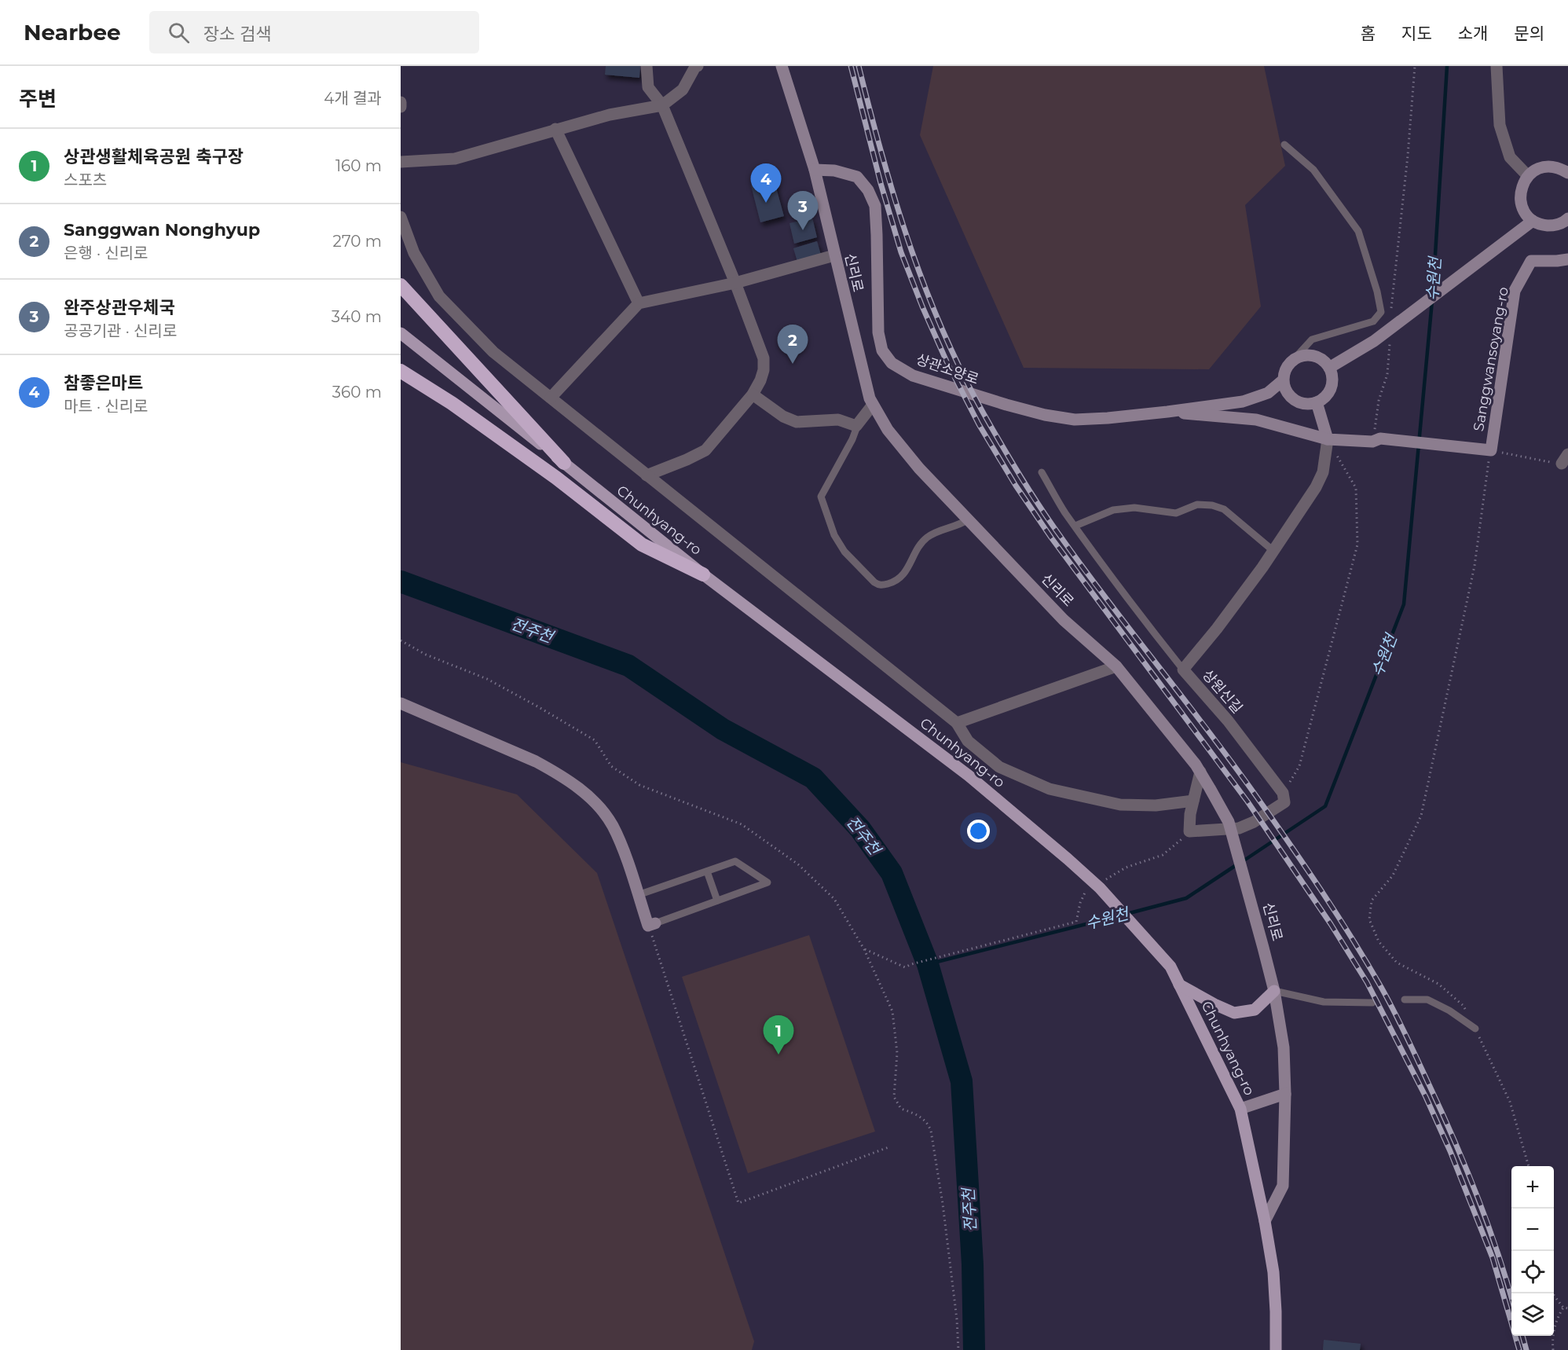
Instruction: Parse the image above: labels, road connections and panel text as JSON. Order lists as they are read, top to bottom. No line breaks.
{"streets":{"main road":["신리로","Sanggwansoyang-ro","상관소양로","Chunhyang-ro"],"street":["상원신길"]},"crossings":[["신리로","상관소양로"],["신리로","Chunhyang-ro"],["Sanggwansoyang-ro","상관소양로"],["Sanggwansoyang-ro","상원신길"]],"water":["수원천","전주천"],"page":{"header":"Nearbee","search":"장소 검색","nav":["홈","지도","소개","문의"],"heading":["주변","4개 결과"],"list":[{"mark":"1","name":"상관생활체육공원 축구장","note":"스포츠","value":"160 m"},{"mark":"2","name":"Sanggwan Nonghyup","note":"은행 · 신리로","value":"270 m"},{"mark":"3","name":"완주상관우체국","note":"공공기관 · 신리로","value":"340 m"},{"mark":"4","name":"참좋은마트","note":"마트 · 신리로","value":"360 m"}],"pins":["4","3","2","1"],"map_buttons":["+","−"]}}
